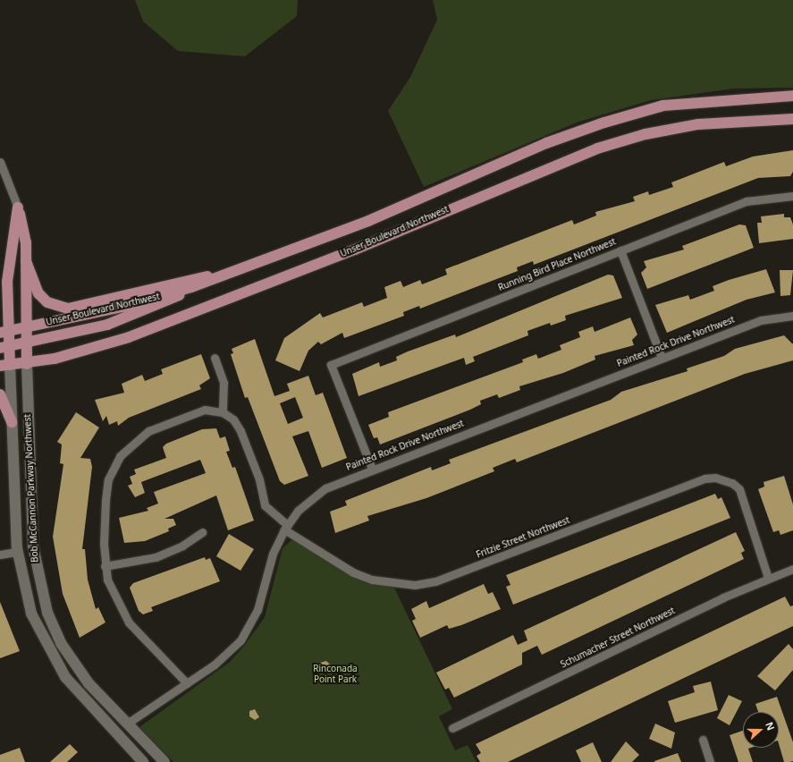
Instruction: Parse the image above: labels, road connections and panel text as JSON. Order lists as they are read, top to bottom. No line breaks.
{"streets":{"main road":["Unser Boulevard Northwest"],"street":["Running Bird Place Northwest","Painted Rock Drive Northwest","Bob McCannon Parkway Northwest","Fritzie Street Northwest","Schumacher Street Northwest"]},"crossings":[["Unser Boulevard Northwest","Bob McCannon Parkway Northwest"],["Running Bird Place Northwest","Painted Rock Drive Northwest"],["Painted Rock Drive Northwest","Bob McCannon Parkway Northwest"],["Painted Rock Drive Northwest","Fritzie Street Northwest"],["Fritzie Street Northwest","Schumacher Street Northwest"]],"parks":["Rinconada Point Park"],"north":"right"}
